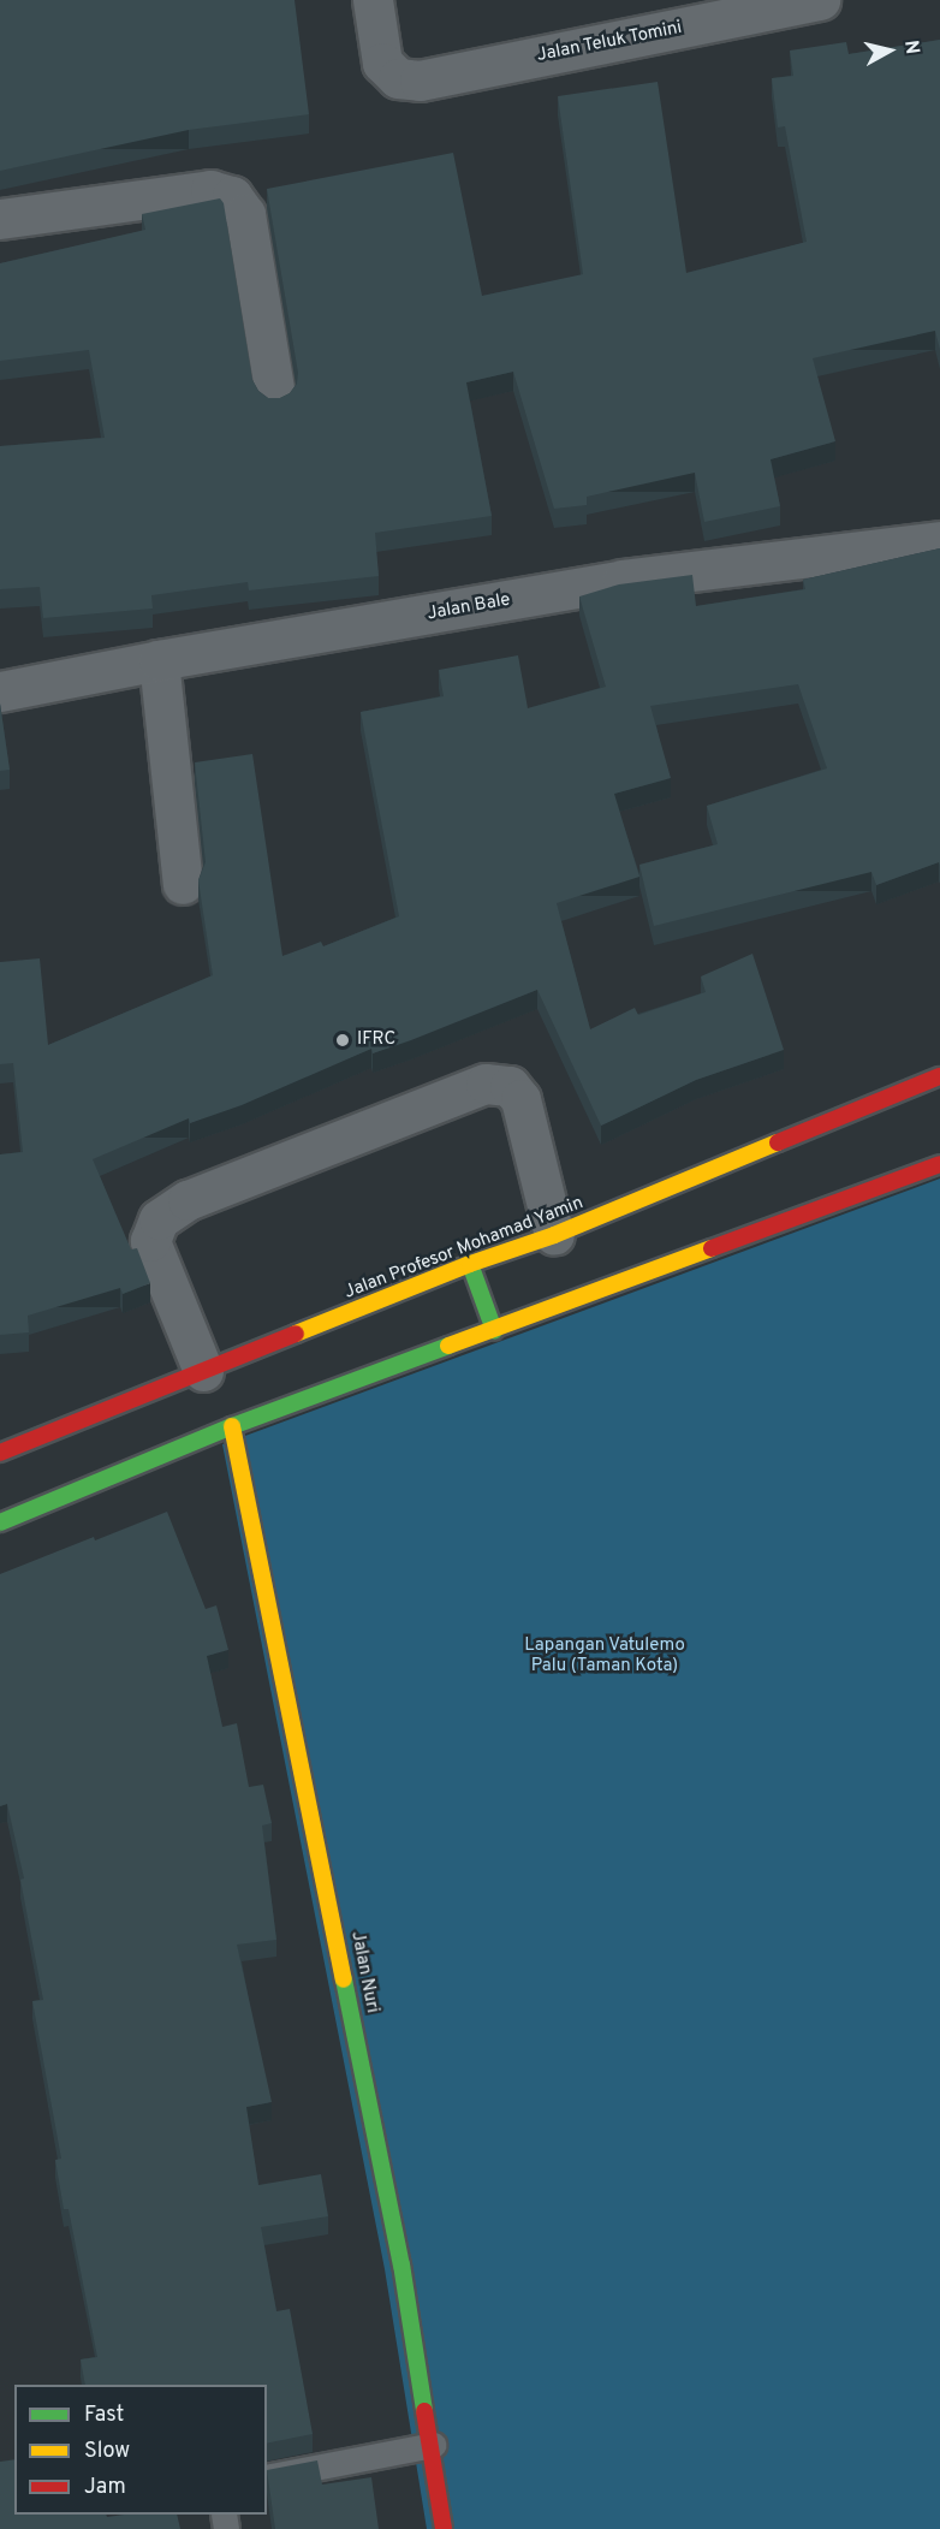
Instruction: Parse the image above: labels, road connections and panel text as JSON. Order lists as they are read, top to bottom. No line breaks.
{"streets":{"main road":["Jalan Profesor Mohamad Yamin","Jalan Nuri"],"street":["Jalan Teluk Tomini","Jalan Bale"]},"parks":["Lapangan Vatulemo Palu (Taman Kota)"],"places":["IFRC"],"legend":["Fast","Slow","Jam"],"north":"right"}
